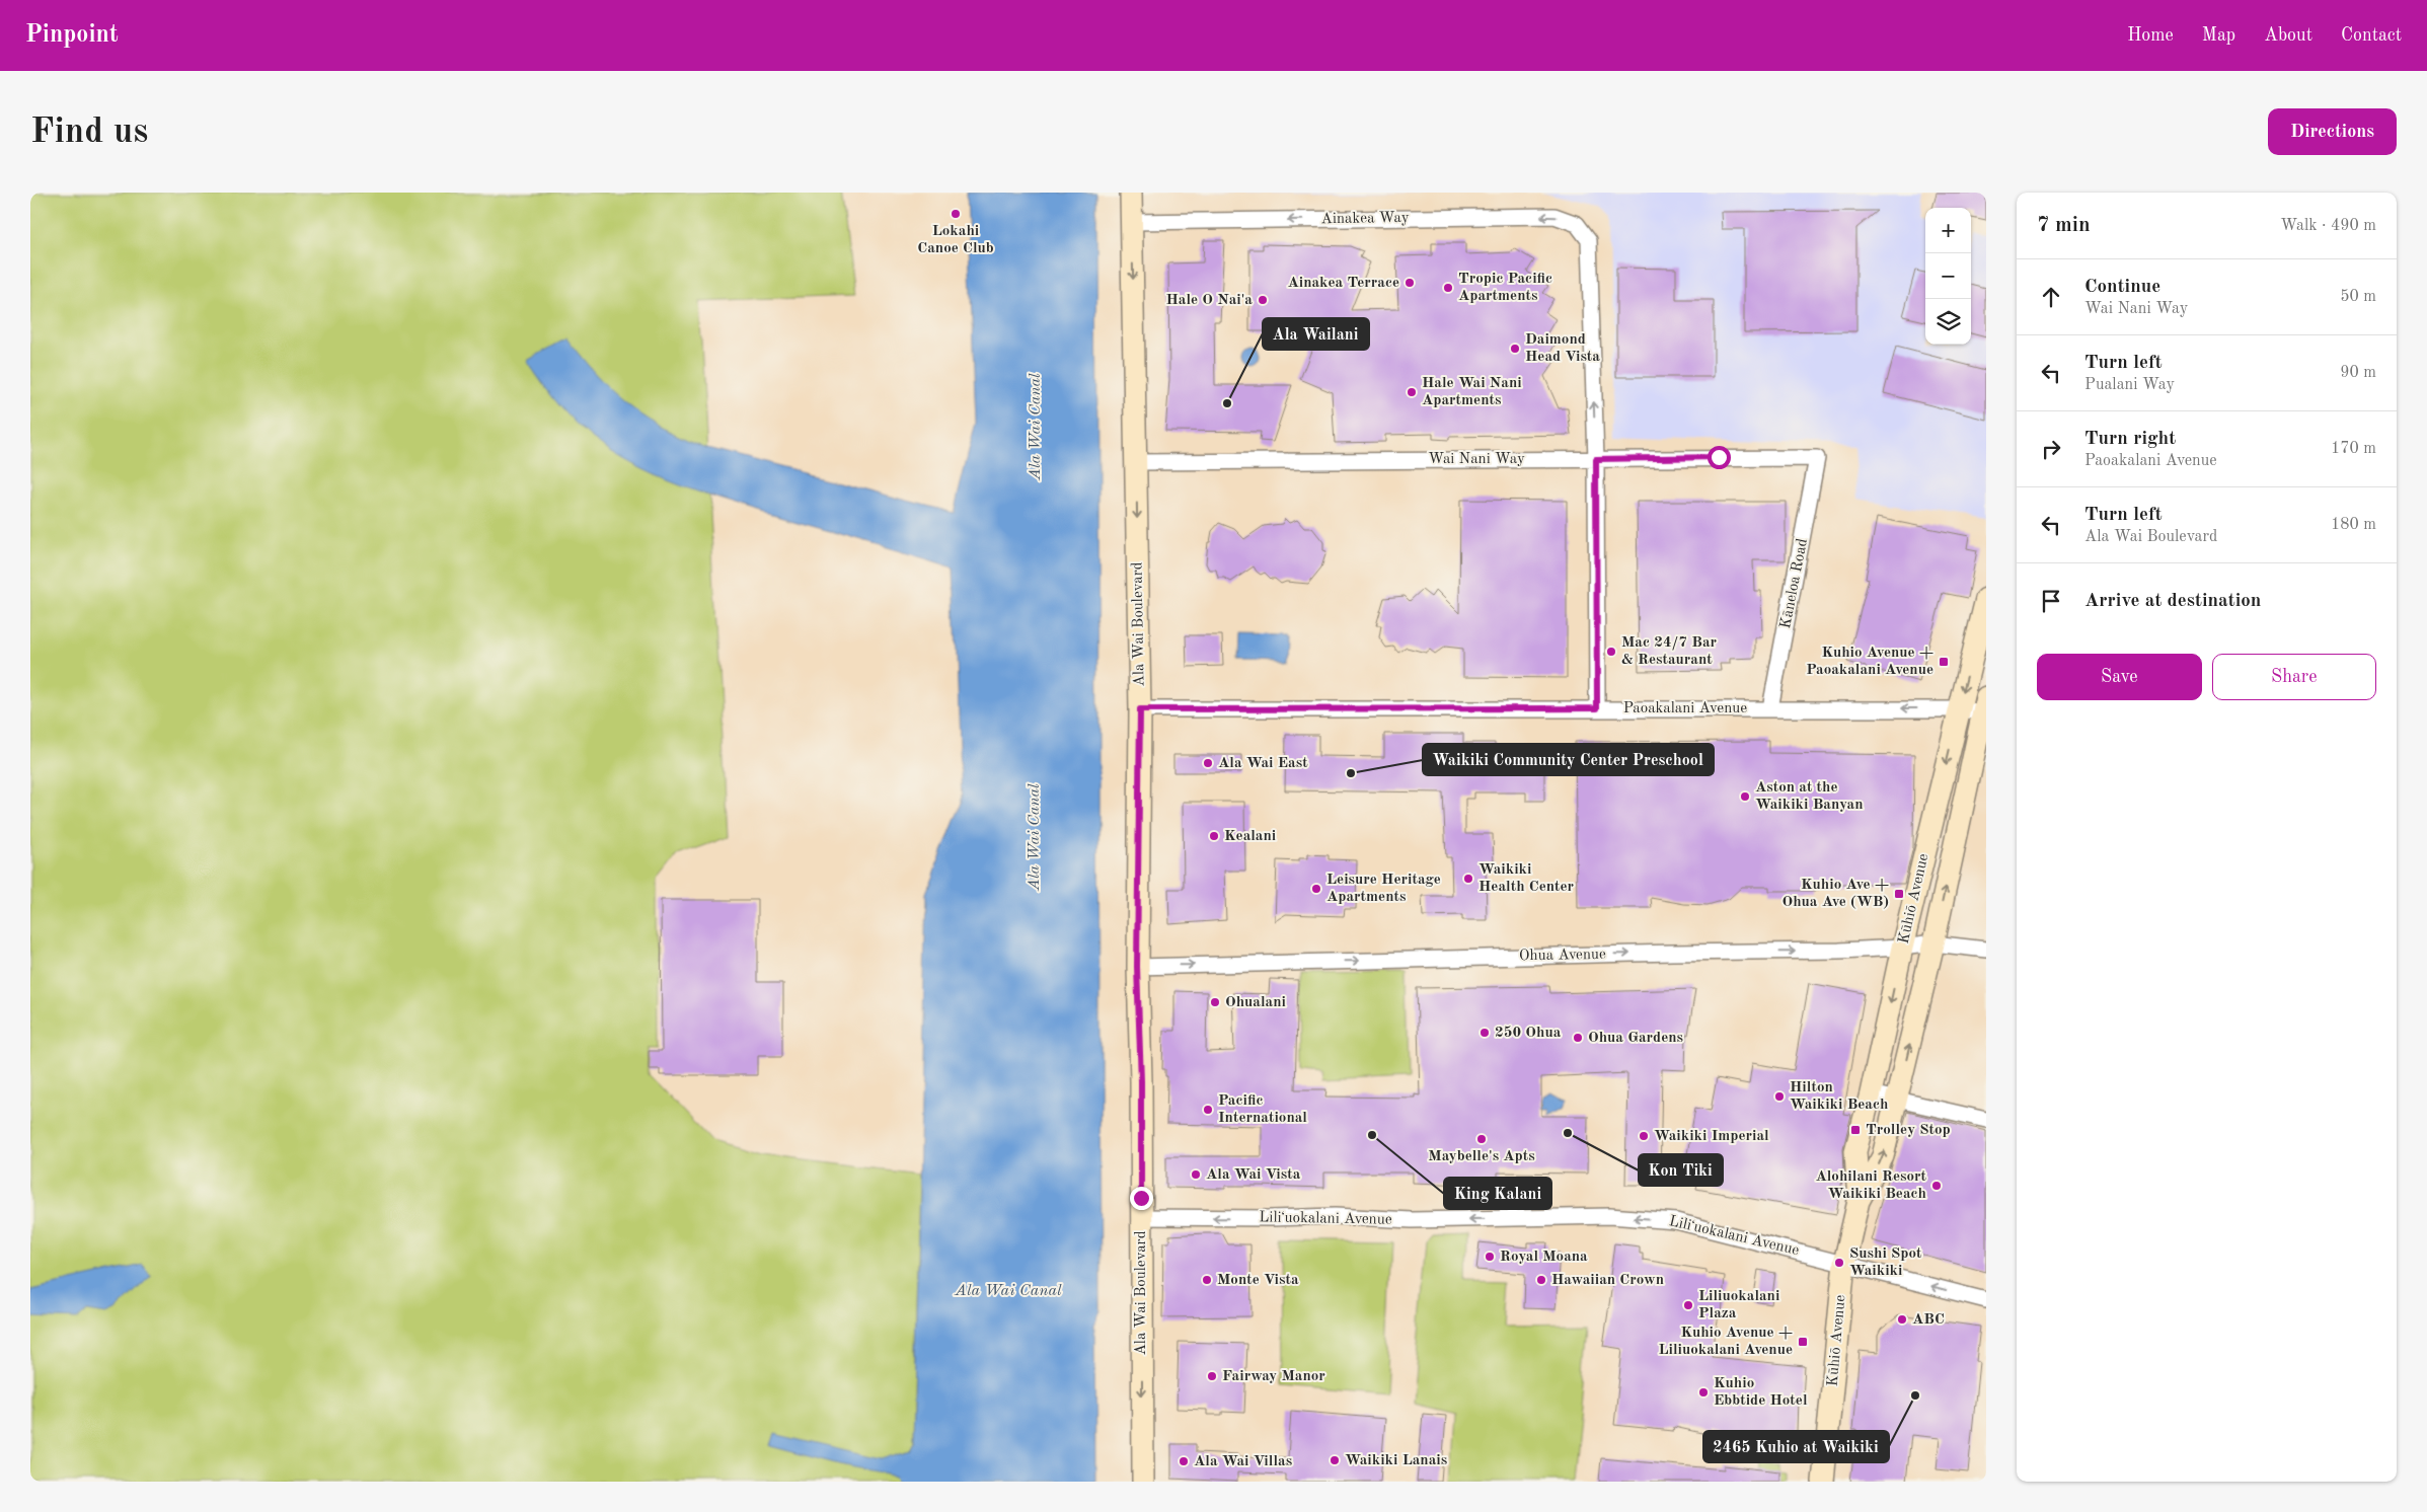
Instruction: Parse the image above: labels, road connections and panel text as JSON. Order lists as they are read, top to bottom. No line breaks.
{"streets":{"street":["Ainakea Way","Wai Nani Way","Kāneloa Road","Ala Wai Boulevard","Paoakalani Avenue","Kūhiō Avenue","Ohua Avenue","Liliʻuokalani Avenue"]},"crossings":[["Ainakea Way","Wai Nani Way"],["Ainakea Way","Ala Wai Boulevard"],["Wai Nani Way","Kāneloa Road"],["Wai Nani Way","Ala Wai Boulevard"],["Kāneloa Road","Paoakalani Avenue"],["Ala Wai Boulevard","Paoakalani Avenue"],["Ala Wai Boulevard","Ohua Avenue"],["Ala Wai Boulevard","Liliʻuokalani Avenue"],["Paoakalani Avenue","Kūhiō Avenue"],["Kūhiō Avenue","Ohua Avenue"],["Kūhiō Avenue","Liliʻuokalani Avenue"]],"one_way":["Ala Wai Boulevard","Ohua Avenue","Liliʻuokalani Avenue"],"water":["Ala Wai Canal"],"places":{"other":["Lokahi Canoe Club","Ainakea Terrace","Tropic Pacific Apartments","Hale O Nai'a","Daimond Head Vista","Hale Wai Nani Apartments","Ala Wailani","Mac 24/7 Bar & Restaurant","Ala Wai East","Waikiki Community Center Preschool","Aston at the Waikiki Banyan","Kealani","Waikiki Health Center","Leisure Heritage Apartments","Ohualani","250 Ohua","Ohua Gardens","Hilton Waikiki Beach","Pacific International","Kon Tiki","King Kalani","Waikiki Imperial","Maybelle's Apts","Ala Wai Vista","Alohilani Resort Waikiki Beach","Royal Moana","Sushi Spot Waikiki","Monte Vista","Hawaiian Crown","Liliuokalani Plaza","ABC","Fairway Manor","Kuhio Ebbtide Hotel","2465 Kuhio at Waikiki","Waikiki Lanais","Ala Wai Villas"],"transit":["Kuhio Avenue + Paoakalani Avenue","Kuhio Ave + Ohua Ave (WB)","Trolley Stop","Kuhio Avenue + Liliuokalani Avenue"]},"page":{"header":"Pinpoint","nav":["Home","Map","About","Contact"],"buttons":["Directions",["Save","Share"]],"title":"Find us","heading":["7 min","Walk · 490 m"],"map_buttons":["+","−"],"list":[["Continue","Wai Nani Way","50 m"],["Turn left","Pualani Way","90 m"],["Turn right","Paoakalani Avenue","170 m"],["Turn left","Ala Wai Boulevard","180 m"],"Arrive at destination"]}}
